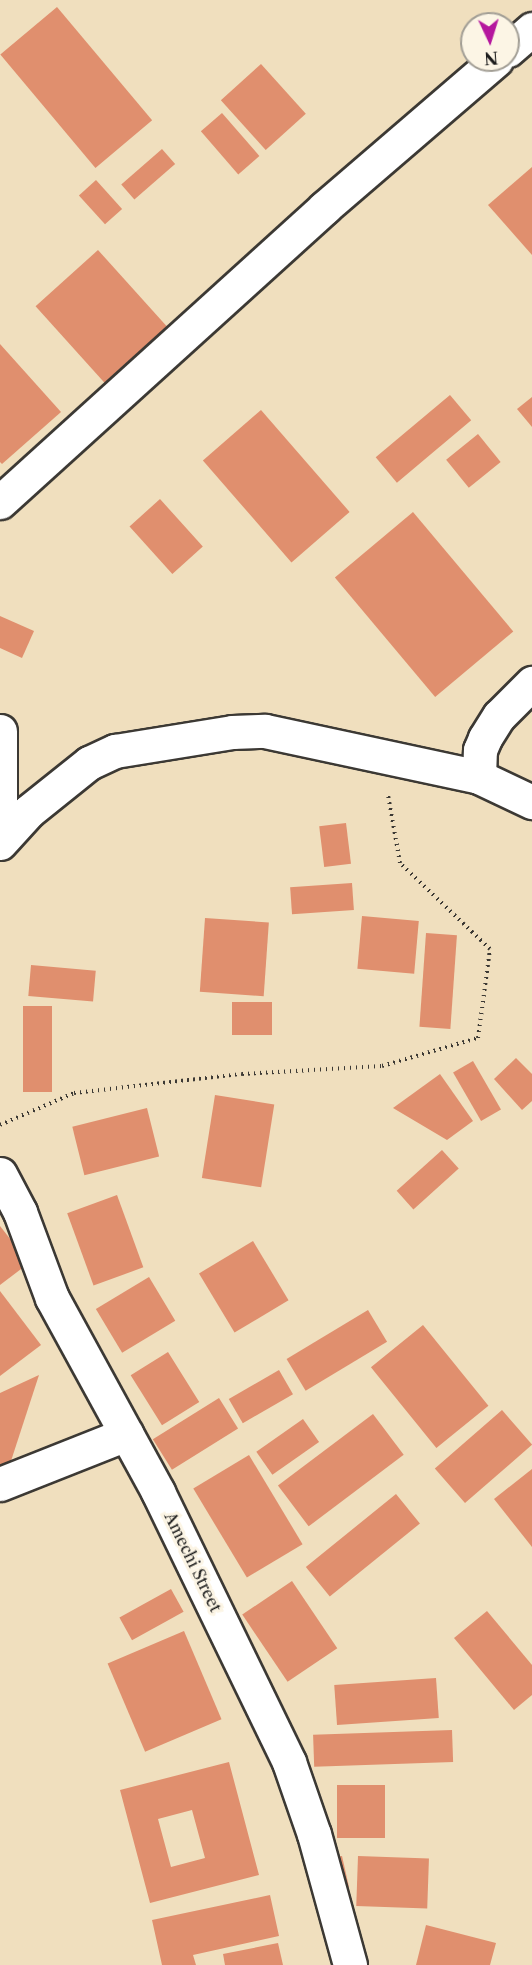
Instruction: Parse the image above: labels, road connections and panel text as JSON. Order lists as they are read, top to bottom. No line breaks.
{"streets":{"street":["Amechi Street"]},"north":"bottom"}
